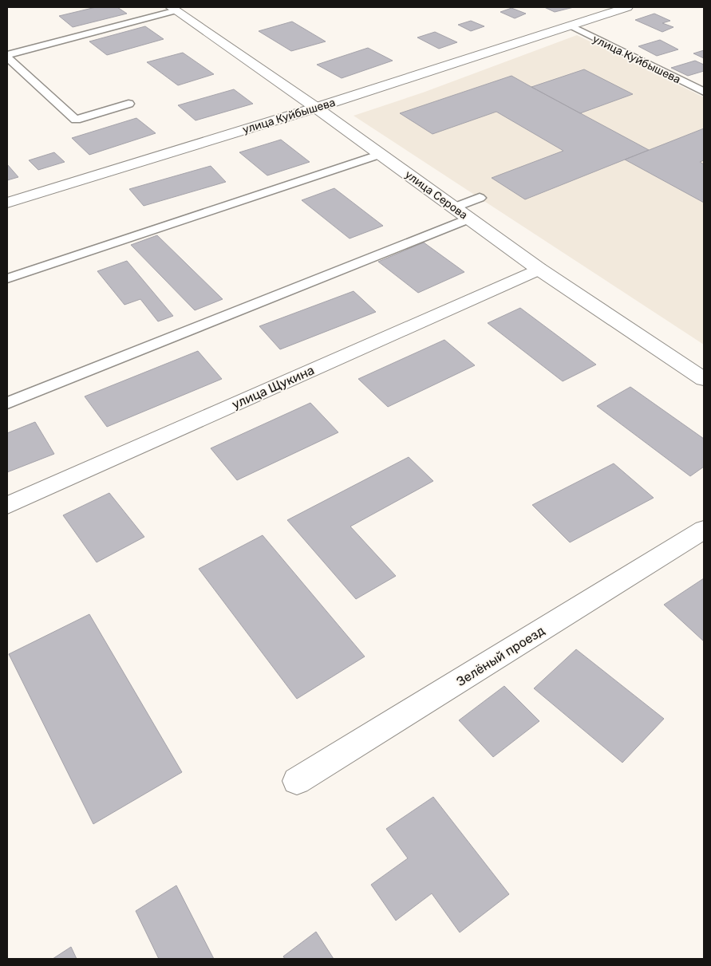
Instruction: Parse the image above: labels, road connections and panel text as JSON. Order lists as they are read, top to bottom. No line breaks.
{"streets":{"street":["улица Куйбышева","улица Серова","улица Щукина","Зелёный проезд"]},"crossings":[["улица Куйбышева","улица Серова"],["улица Серова","улица Щукина"]]}
